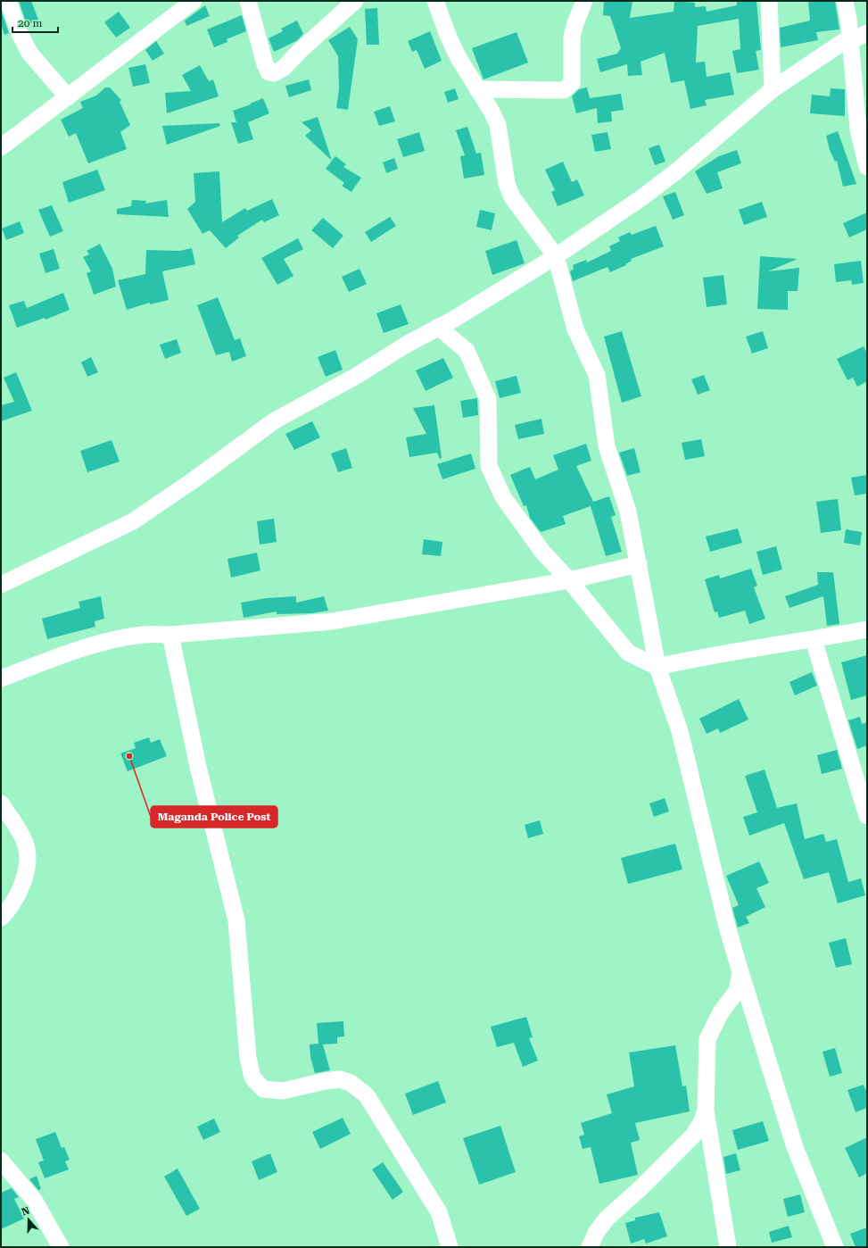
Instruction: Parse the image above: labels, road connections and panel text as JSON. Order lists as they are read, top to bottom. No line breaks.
{"places":["Maganda Police Post"],"scale_bar":"20 m","north":"top"}
